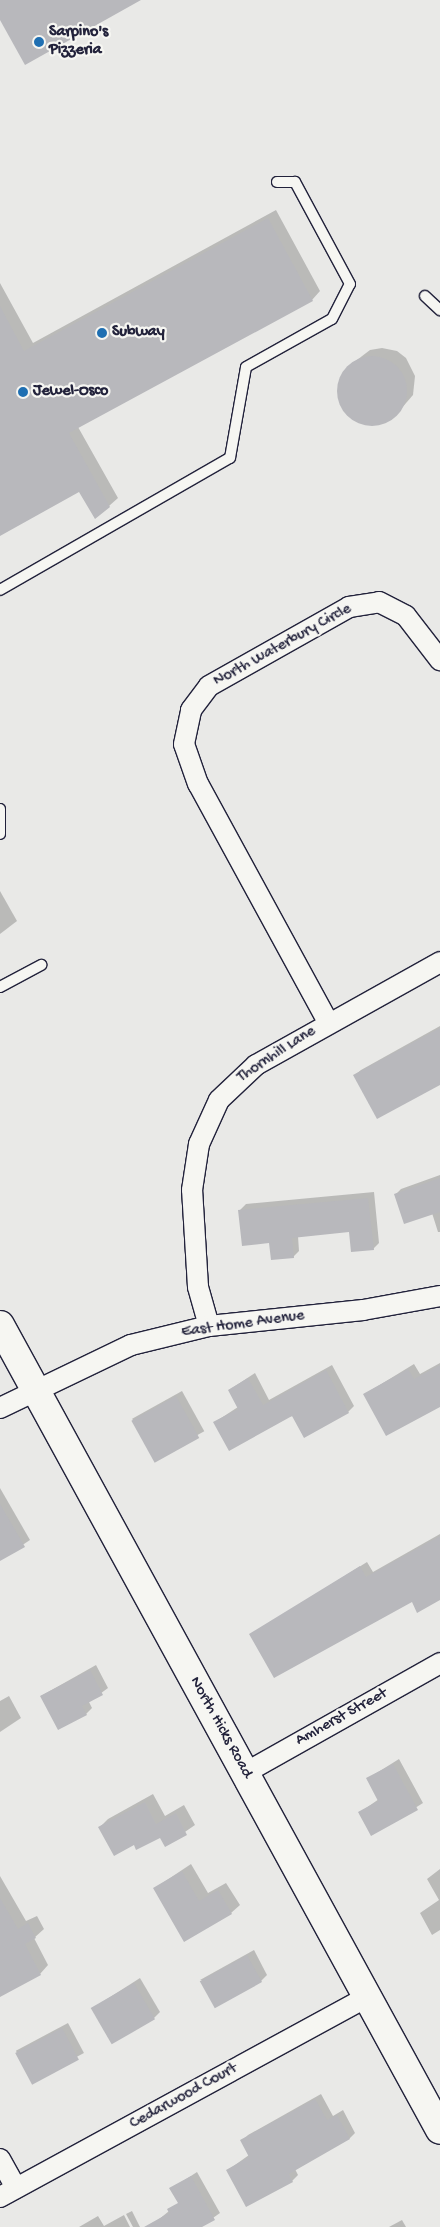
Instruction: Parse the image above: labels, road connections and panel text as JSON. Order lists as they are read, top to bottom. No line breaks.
{"streets":{"main road":["North Hicks Road"],"street":["North Waterbury Circle","Thornhill Lane","East Home Avenue","Amherst Street","Cedarwood Court"]},"crossings":[["North Waterbury Circle","Thornhill Lane"],["Thornhill Lane","East Home Avenue"],["East Home Avenue","North Hicks Road"],["Amherst Street","North Hicks Road"],["North Hicks Road","Cedarwood Court"]],"places":["Sarpino's Pizzeria","Subway","Jewel-Osco"]}
